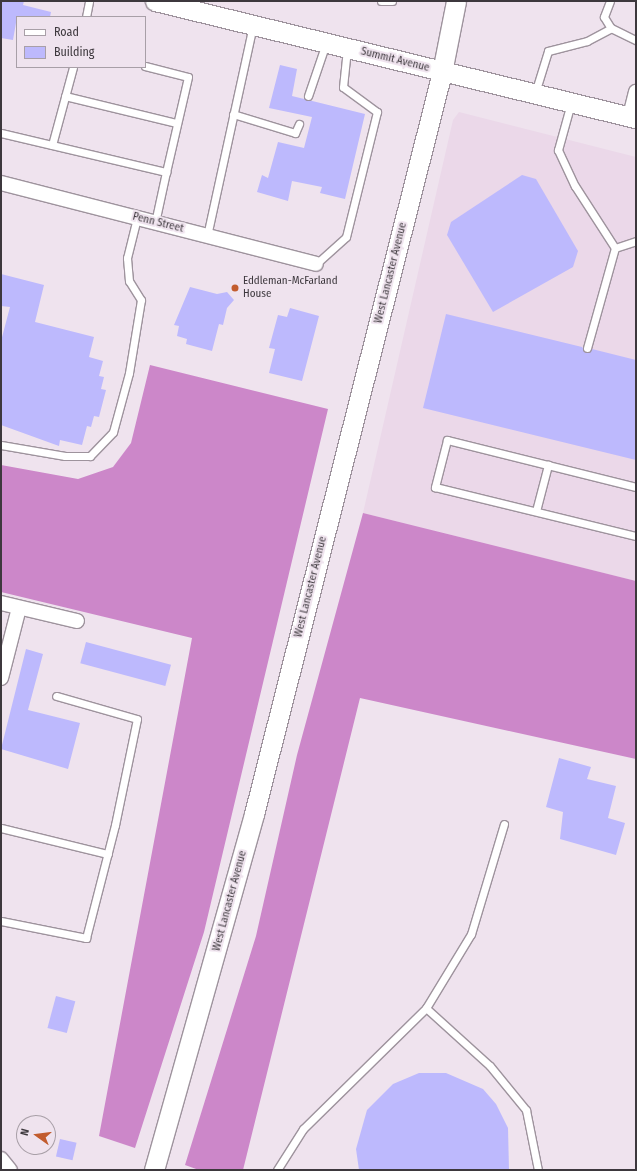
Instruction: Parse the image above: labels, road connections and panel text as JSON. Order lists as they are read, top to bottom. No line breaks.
{"streets":{"main road":["Summit Avenue","West Lancaster Avenue"],"street":["Penn Street"]},"crossings":[["Summit Avenue","West Lancaster Avenue"]],"places":["Eddleman-McFarland House"],"legend":["Road","Building"],"north":"left"}
